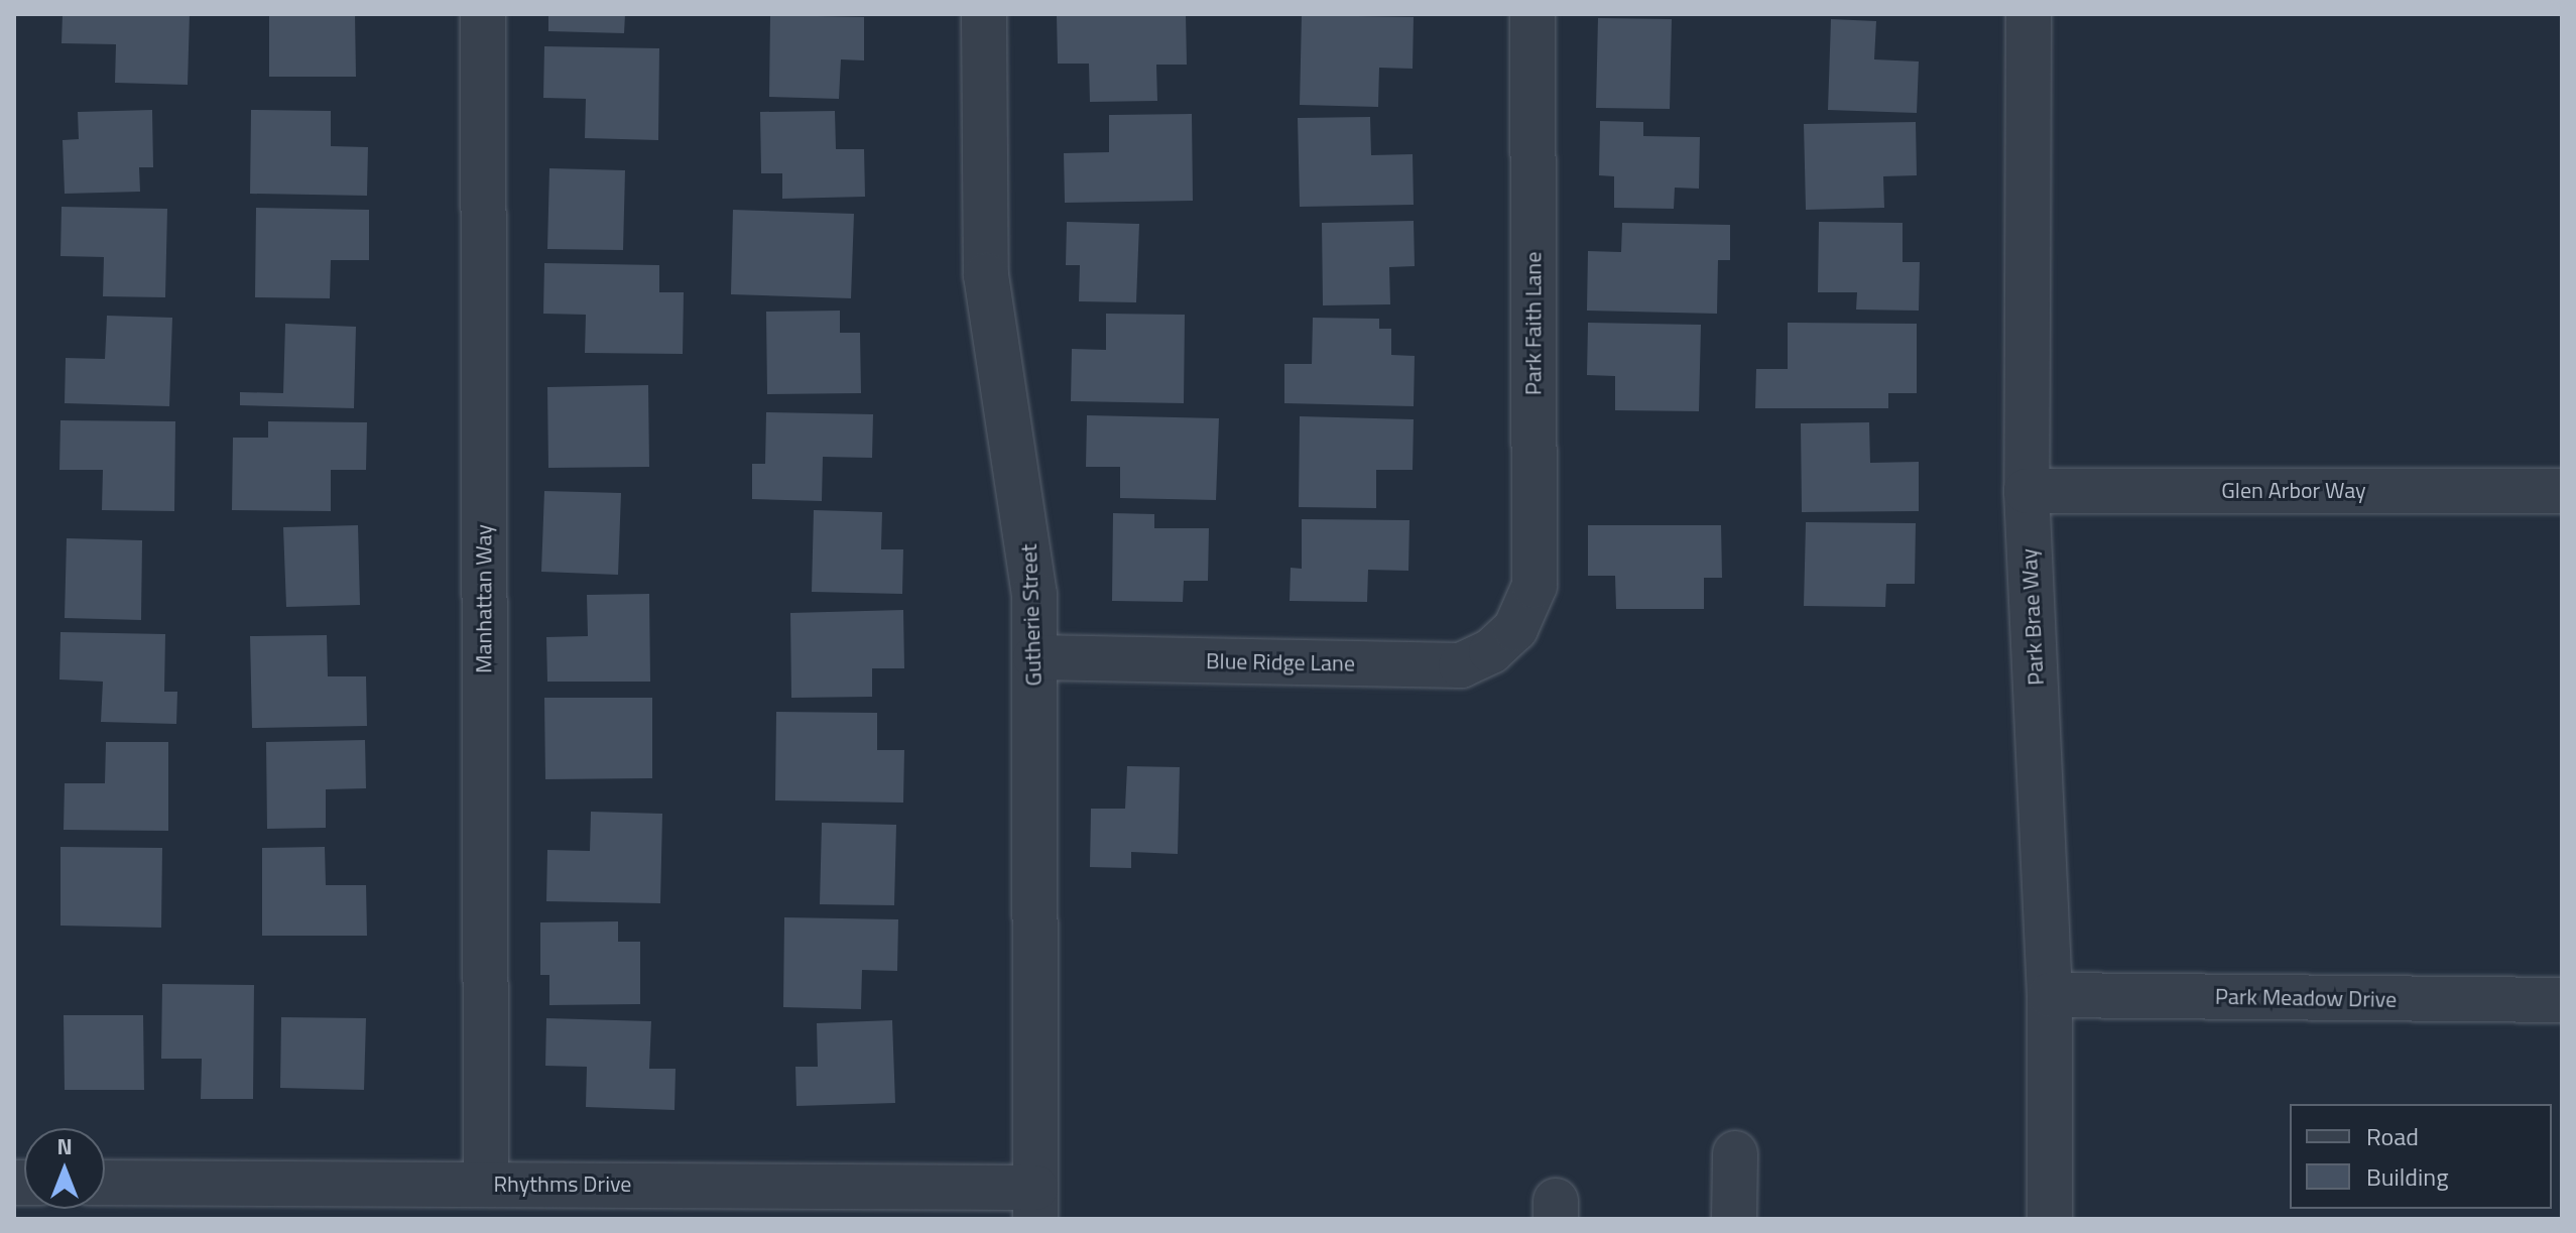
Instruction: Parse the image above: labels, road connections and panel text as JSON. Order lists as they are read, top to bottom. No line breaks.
{"streets":{"street":["Park Faith Lane","Glen Arbor Way","Manhattan Way","Gutherie Street","Park Brae Way","Blue Ridge Lane","Park Meadow Drive","Rhythms Drive"]},"crossings":[["Park Faith Lane","Blue Ridge Lane"],["Glen Arbor Way","Park Brae Way"],["Manhattan Way","Rhythms Drive"],["Gutherie Street","Blue Ridge Lane"],["Gutherie Street","Rhythms Drive"],["Park Brae Way","Park Meadow Drive"]],"legend":["Road","Building"],"north":"top"}
